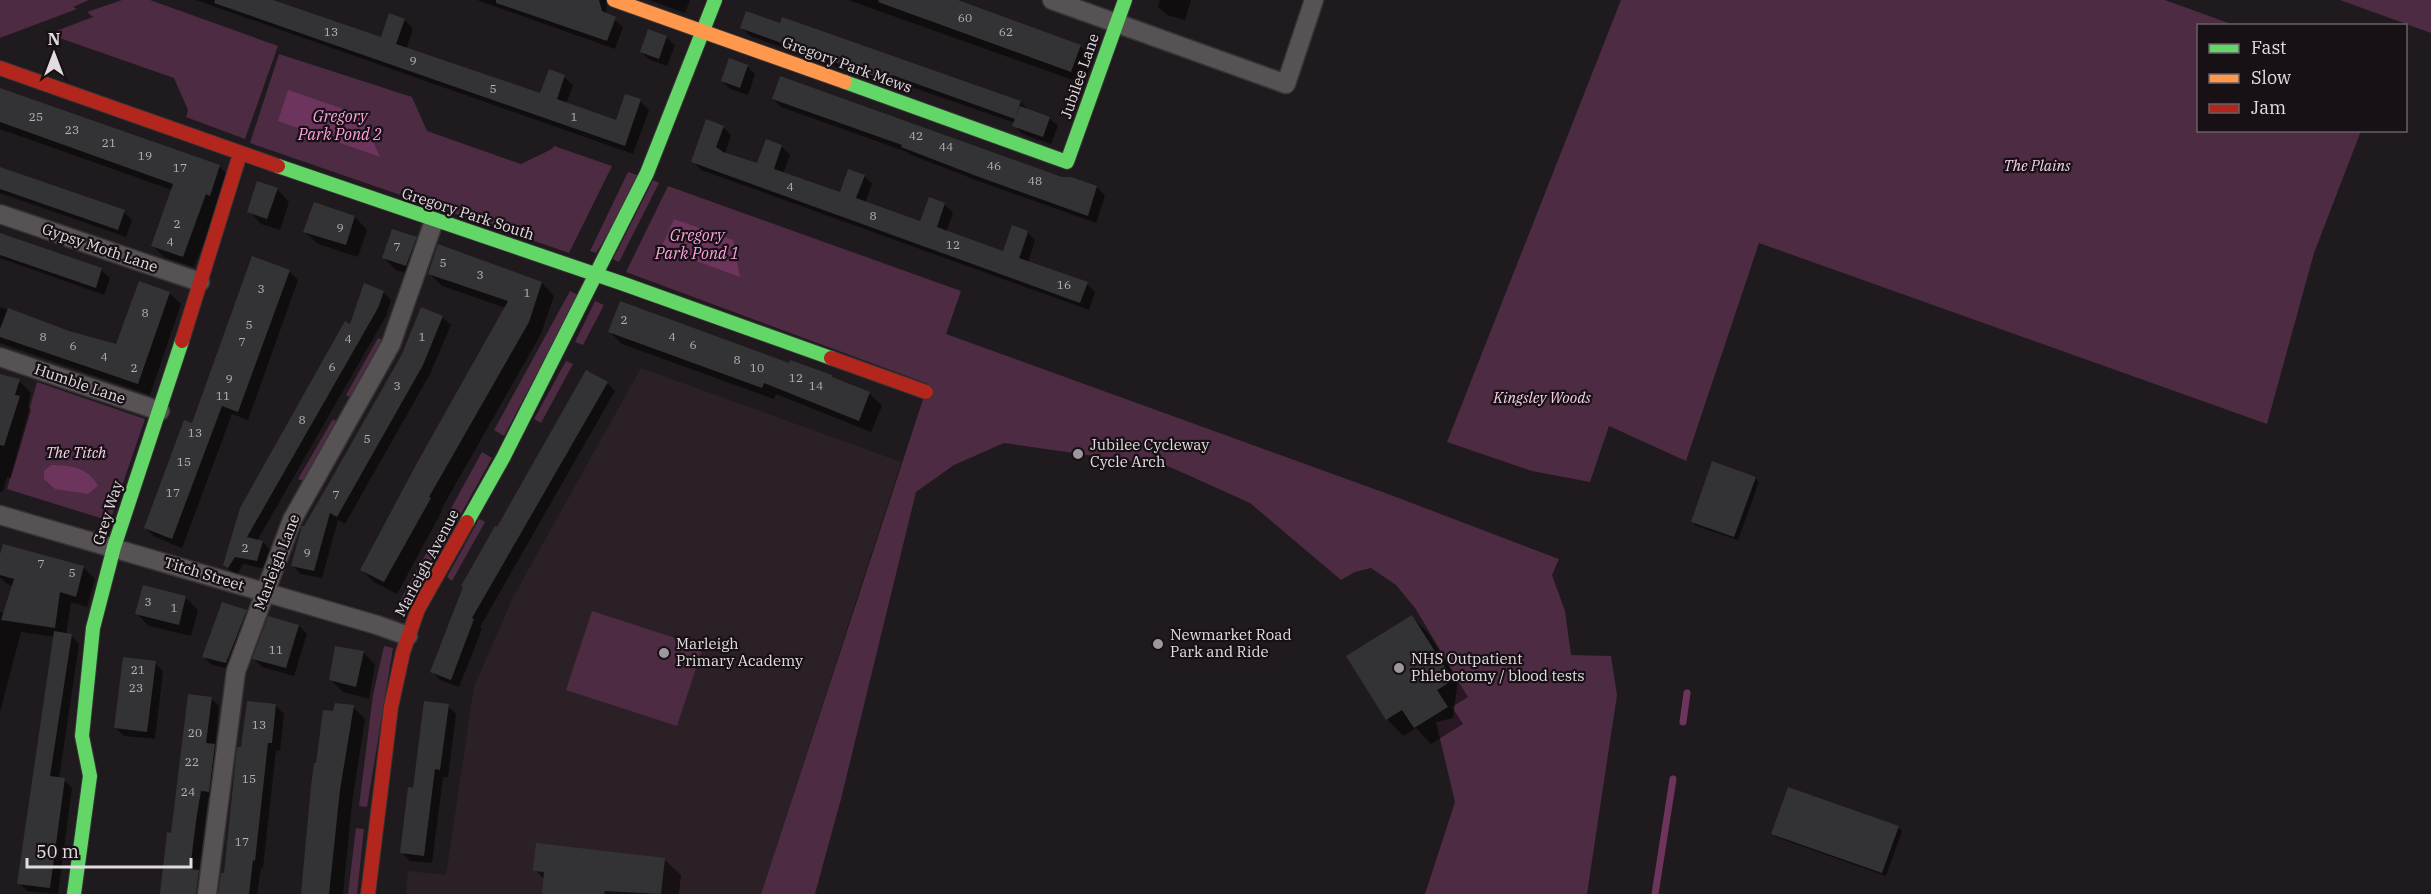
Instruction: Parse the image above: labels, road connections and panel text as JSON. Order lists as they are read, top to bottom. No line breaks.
{"streets":{"street":["Gregory Park Mews","Jubilee Lane","Gregory Park South","Gypsy Moth Lane","Humble Lane","Grey Way","Marleigh Lane","Marleigh Avenue","Titch Street"]},"crossings":[["Gregory Park Mews","Jubilee Lane"],["Gregory Park Mews","Marleigh Avenue"],["Gregory Park South","Grey Way"],["Gregory Park South","Marleigh Lane"],["Gregory Park South","Marleigh Avenue"],["Gypsy Moth Lane","Grey Way"],["Humble Lane","Grey Way"],["Grey Way","Titch Street"],["Marleigh Lane","Titch Street"],["Marleigh Avenue","Titch Street"]],"water":["Gregory Park Pond 2","Gregory Park Pond 1"],"parks":["The Plains","Kingsley Woods","The Titch"],"places":["Jubilee Cycleway Cycle Arch","Newmarket Road Park and Ride","Marleigh Primary Academy","NHS Outpatient Phlebotomy / blood tests"],"house_numbers":["60","13","62","9","5","25","1","23","42","21","44","19","46","17","48","4","8","2","9","4","12","7","5","3","16","3","1","8","2","5","8","1","4","4","7","6","6","4","8","6","2","10","12","9","3","14","11","8","13","5","15","17","7","2","9","7","5","3","1","11","21","23","13","20","22","15","24","17"],"legend":["Fast","Slow","Jam"],"scale_bar":"50 m","north":"top"}
